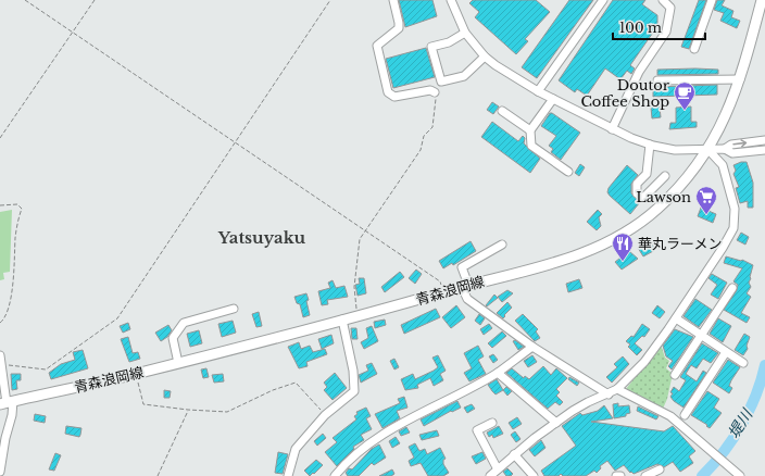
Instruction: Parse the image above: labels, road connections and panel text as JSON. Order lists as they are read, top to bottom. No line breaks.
{"streets":{"main road":["青森浪岡線"]},"districts":["Yatsuyaku"],"water":["堤川"],"places":{"cafe":["Doutor Coffee Shop"],"supermarket":["Lawson"],"restaurant":["華丸ラーメン"]},"scale_bar":"100 m"}
